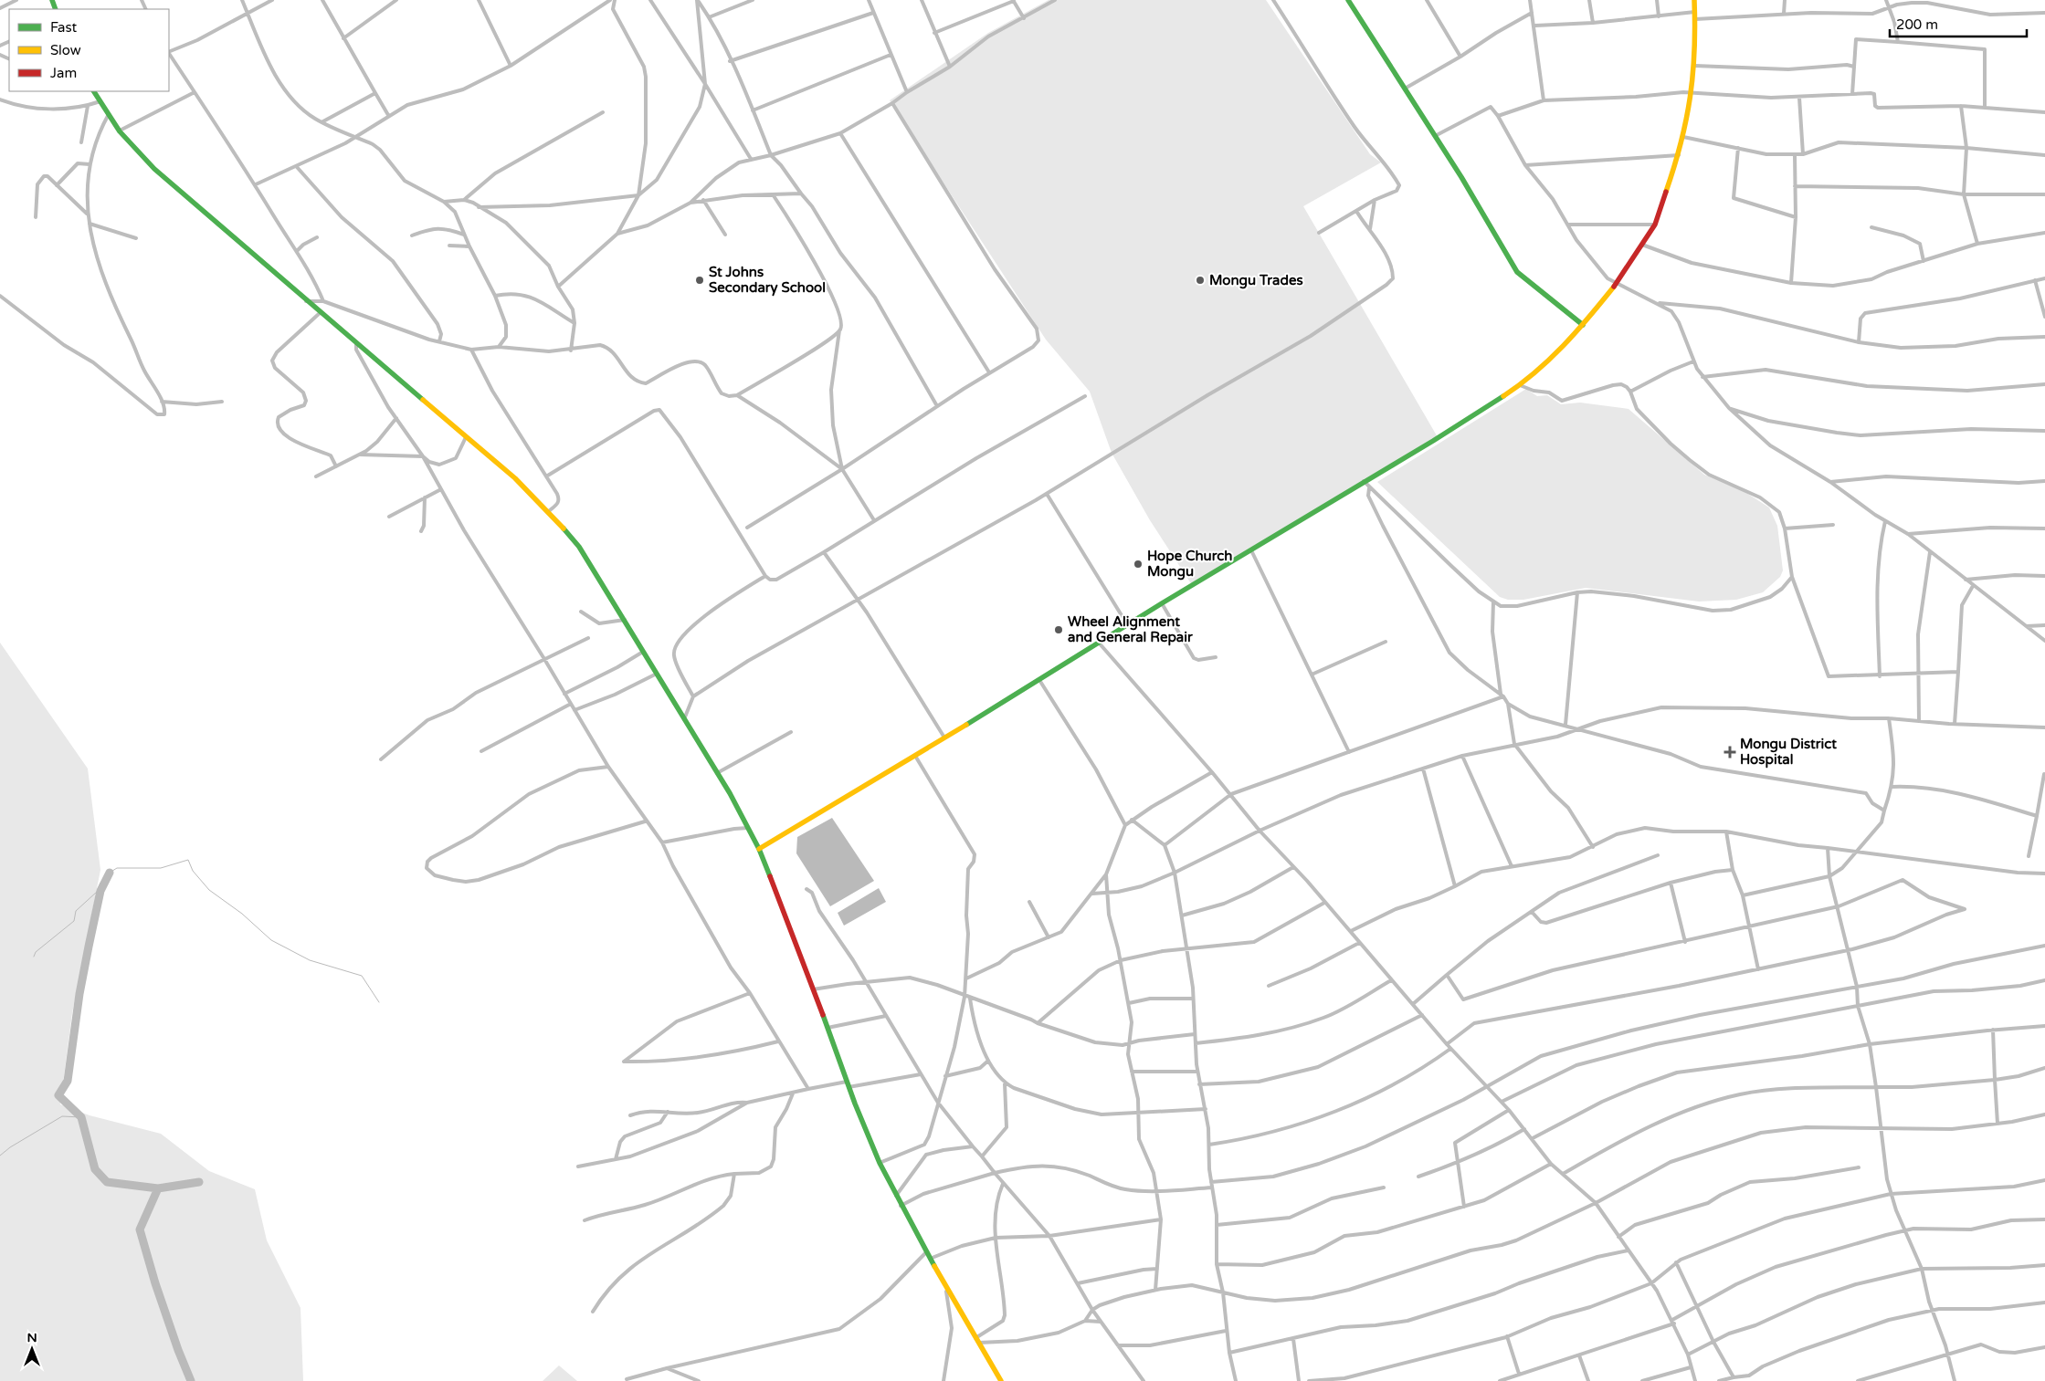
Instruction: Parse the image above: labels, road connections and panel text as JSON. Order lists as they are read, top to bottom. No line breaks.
{"places":{"other":["St Johns Secondary School","Mongu Trades","Hope Church Mongu","Wheel Alignment and General Repair"],"health":["Mongu District Hospital"]},"legend":["Fast","Slow","Jam"],"scale_bar":"200 m","north":"top"}
